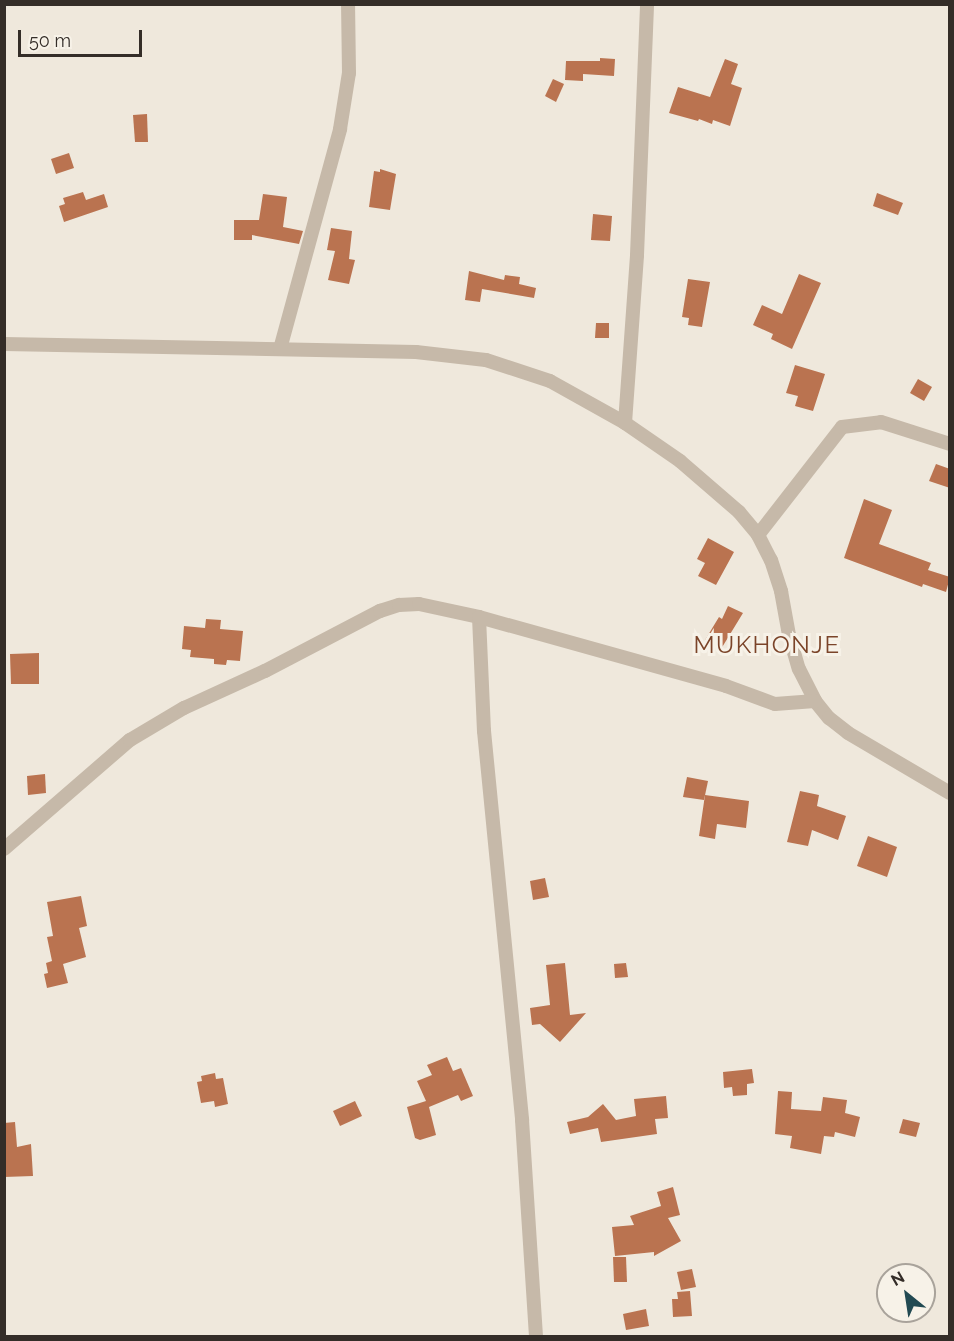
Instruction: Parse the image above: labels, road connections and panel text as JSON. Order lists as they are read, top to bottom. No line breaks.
{"districts":["MUKHONJE"],"scale_bar":"50 m","north":"top left"}
